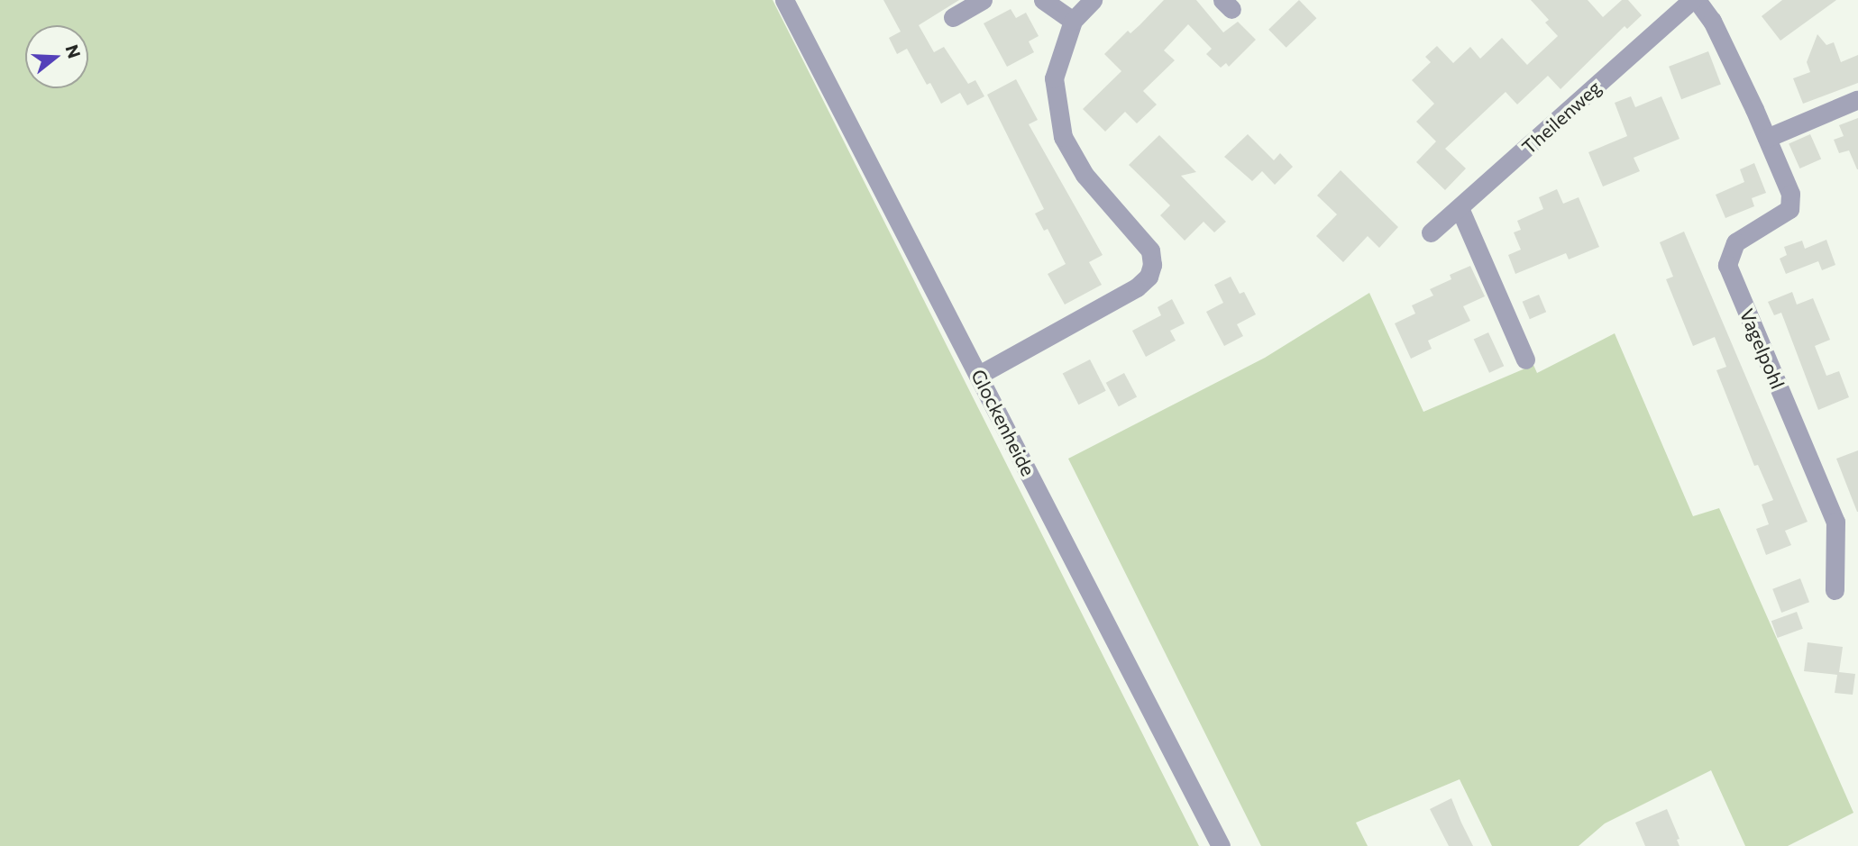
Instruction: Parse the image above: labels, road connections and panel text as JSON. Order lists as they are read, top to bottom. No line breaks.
{"streets":{"street":["Theilenweg","Vagelpohl","Glockenheide"]},"north":"right"}
